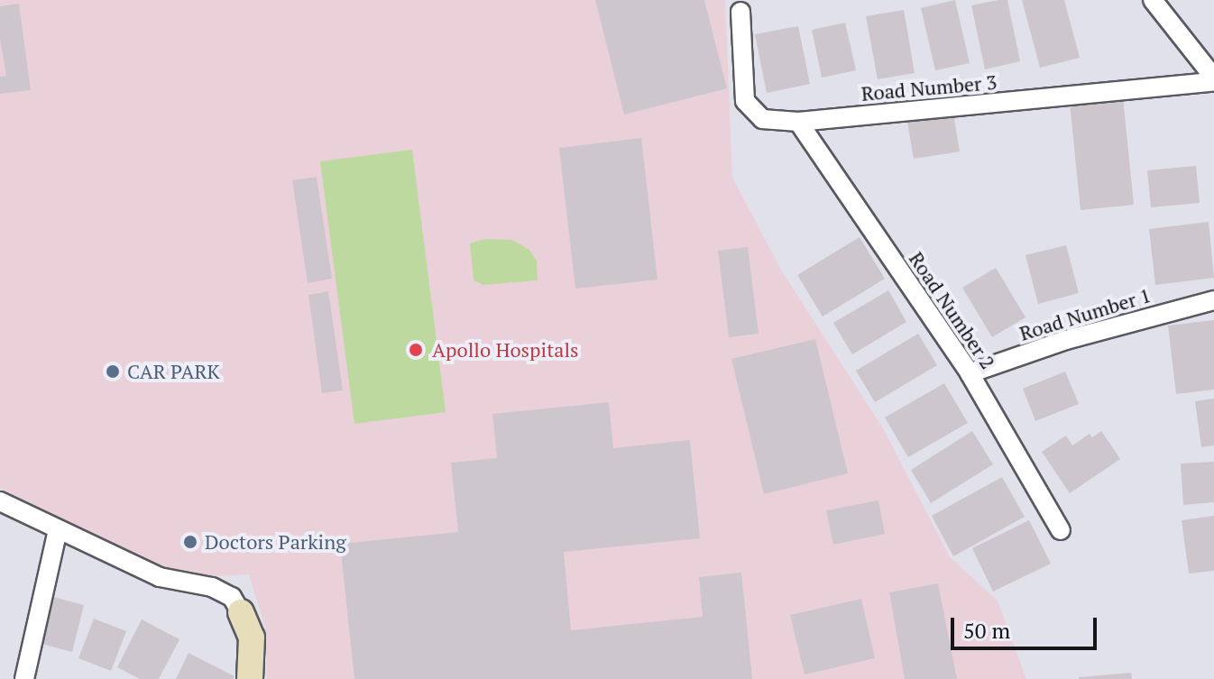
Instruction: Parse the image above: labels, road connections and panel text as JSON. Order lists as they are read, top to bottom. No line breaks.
{"streets":{"street":["Road Number 3","Road Number 2","Road Number 1"]},"crossings":[["Road Number 3","Road Number 2"],["Road Number 2","Road Number 1"]],"places":["Apollo Hospitals","CAR PARK","Doctors Parking"],"scale_bar":"50 m"}
